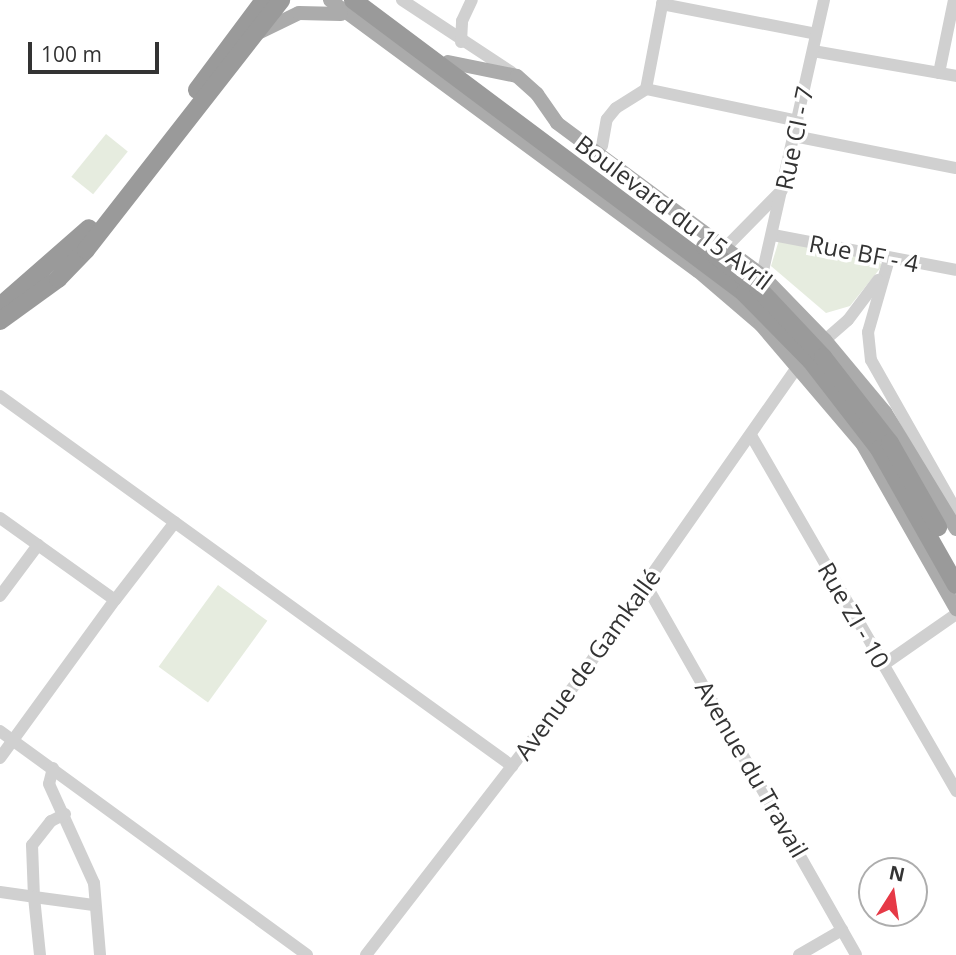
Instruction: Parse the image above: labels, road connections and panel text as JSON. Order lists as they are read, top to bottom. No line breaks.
{"streets":{"highway":["Boulevard du 15 Avril"],"street":["Rue CI - 7","Rue BF - 4","Rue ZI - 10","Avenue de Gamkallé","Avenue du Travail"]},"crossings":[["Rue CI - 7","Boulevard du 15 Avril"],["Rue CI - 7","Rue BF - 4"],["Boulevard du 15 Avril","Avenue de Gamkallé"],["Rue ZI - 10","Avenue de Gamkallé"],["Avenue de Gamkallé","Avenue du Travail"]],"scale_bar":"100 m","north":"top"}
